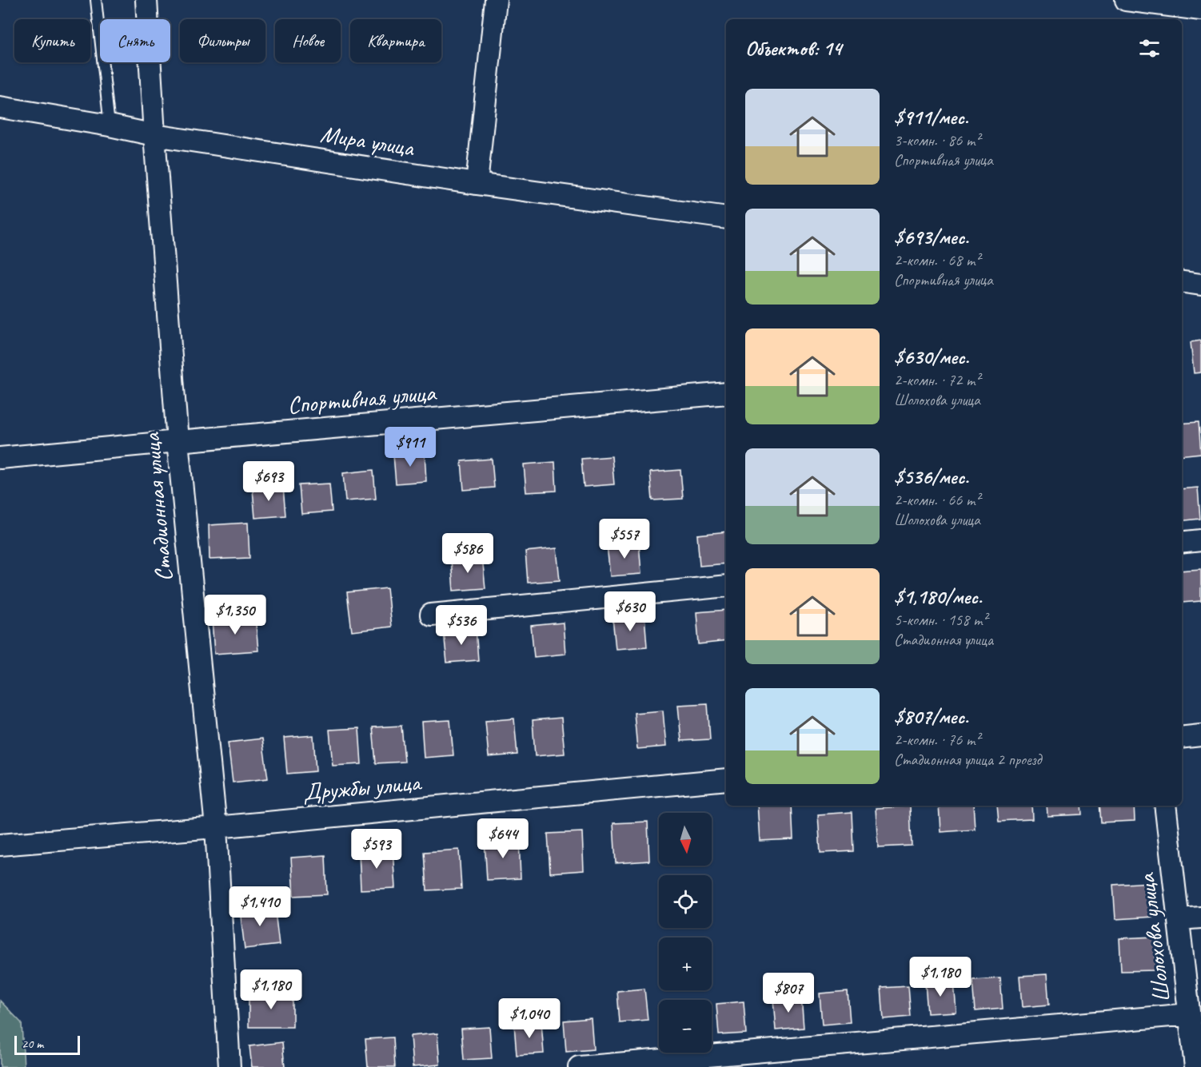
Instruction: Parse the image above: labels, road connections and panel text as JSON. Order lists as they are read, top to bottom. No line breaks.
{"streets":{"street":["Мира улица","Спортивная улица","Стадионная улица","Дружбы улица","Шолохова улица"]},"crossings":[["Мира улица","Стадионная улица"],["Спортивная улица","Стадионная улица"],["Стадионная улица","Дружбы улица"]],"scale_bar":"20 m","north":"bottom","page":{"chip":["Купить","Снять","Фильтры","Новое","Квартира"],"heading":"Объектов: 14","list":[{"name":"$911/мес.","note":"3-комн. · 86 m² · Спортивная улица"},{"name":"$693/мес.","note":"2-комн. · 68 m² · Спортивная улица"},{"name":"$630/мес.","note":"2-комн. · 72 m² · Шолохова улица"},{"name":"$536/мес.","note":"2-комн. · 66 m² · Шолохова улица"},{"name":"$1,180/мес.","note":"5-комн. · 158 m² · Стадионная улица"},{"name":"$807/мес.","note":"2-комн. · 76 m² · Стадионная улица 2 проезд"}],"price":["$911","$693","$557","$586","$630","$1,350","$536","$644","$593","$1,410","$1,180","$1,180","$807","$1,040"],"map_buttons":["+","−"],"scale":"20 m"}}
